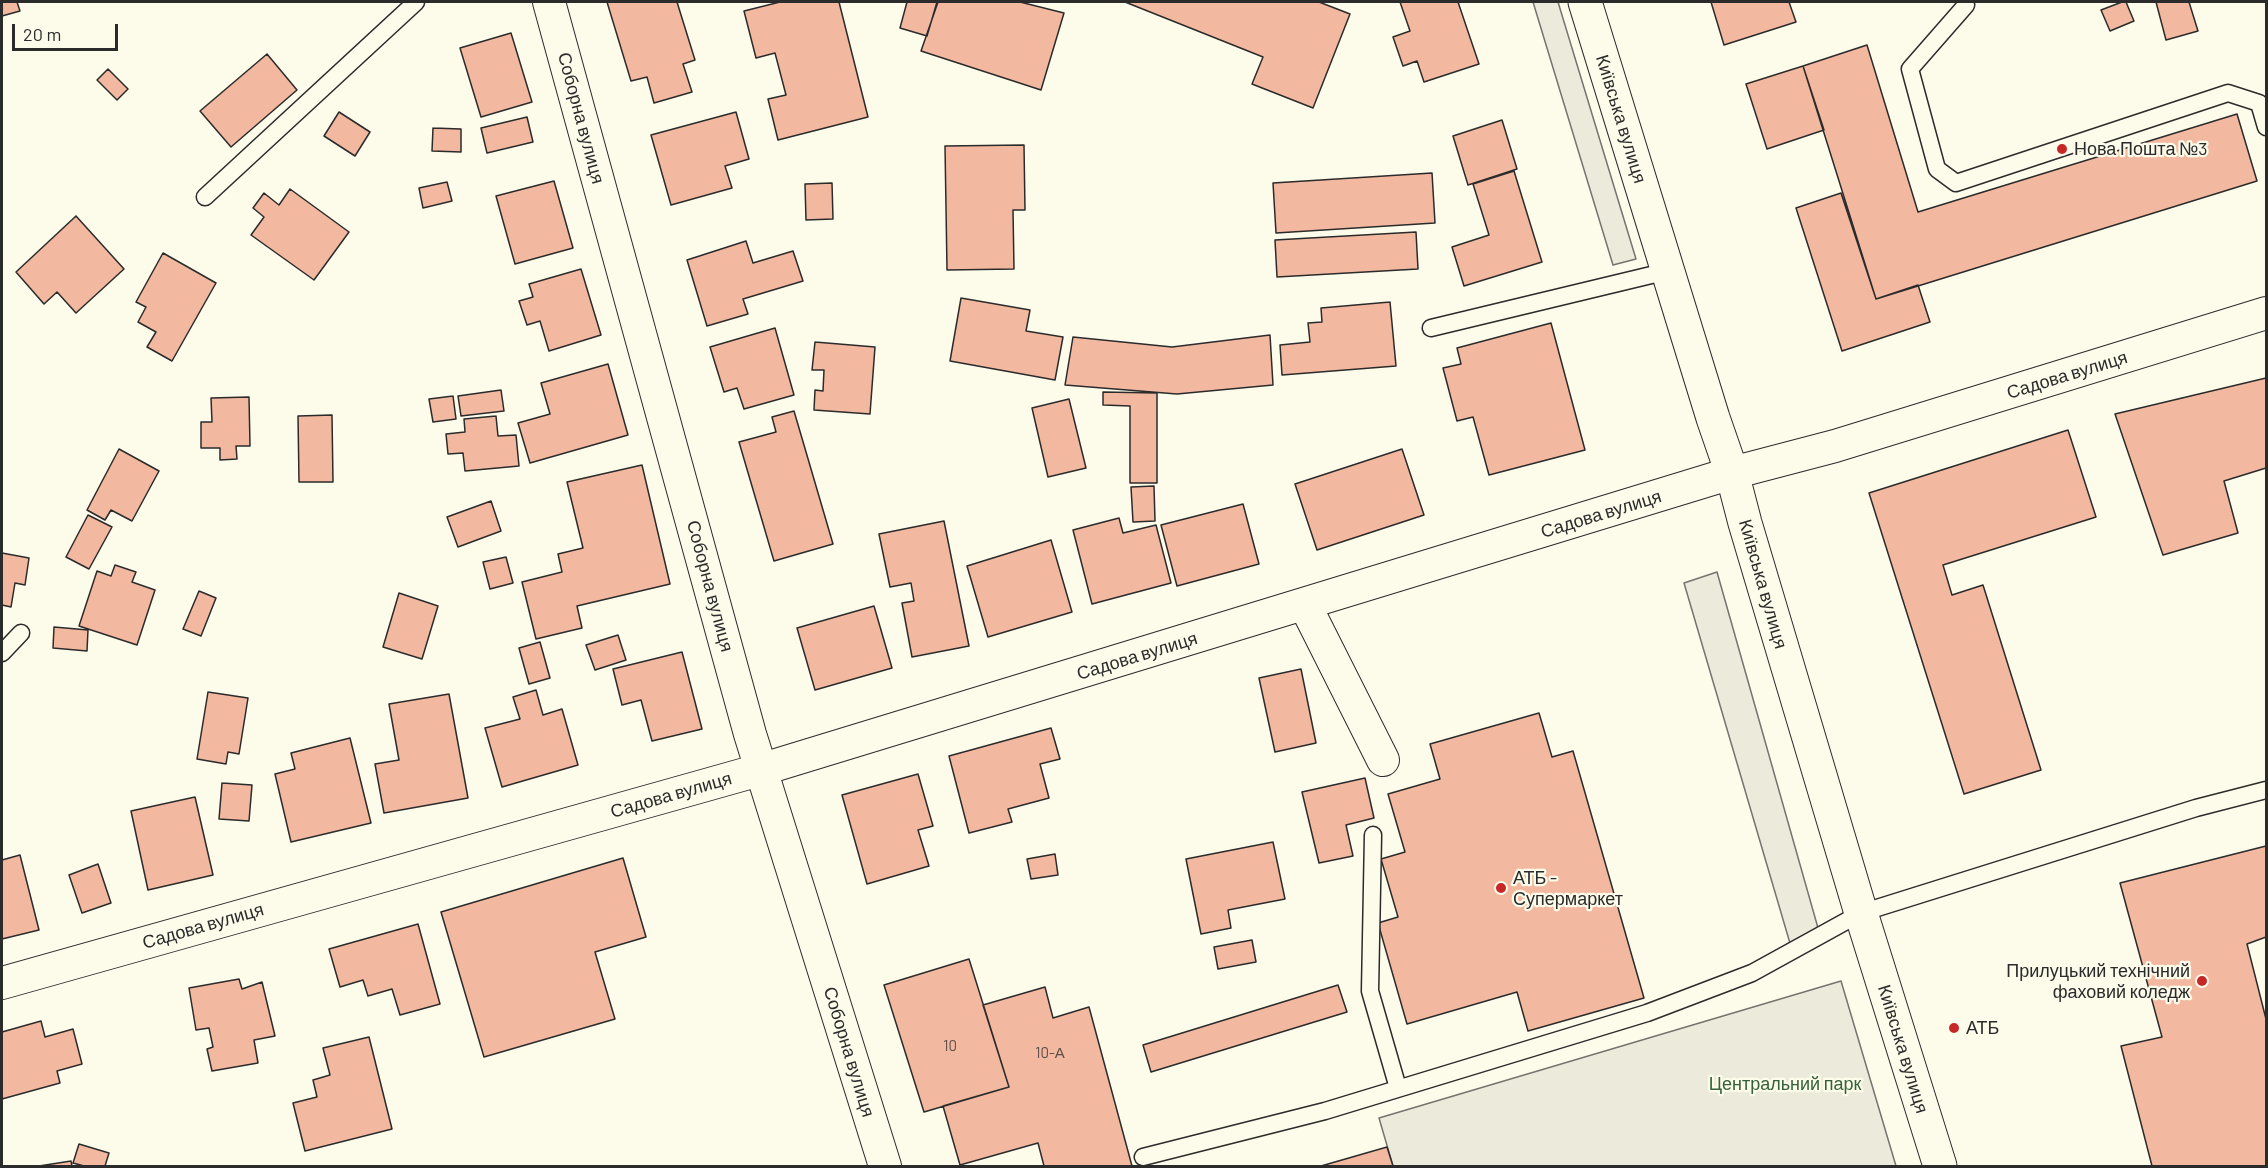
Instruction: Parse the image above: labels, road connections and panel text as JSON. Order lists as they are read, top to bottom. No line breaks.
{"streets":{"main road":["Київська вулиця"],"street":["Соборна вулиця","Садова вулиця"]},"crossings":[["Соборна вулиця","Садова вулиця"],["Київська вулиця","Садова вулиця"]],"parks":["Центральний парк"],"places":["Нова Пошта №3","АТБ - Супермаркет","Прилуцький технічний фаховий коледж","АТБ"],"house_numbers":["10","10-А"],"scale_bar":"20 m"}
